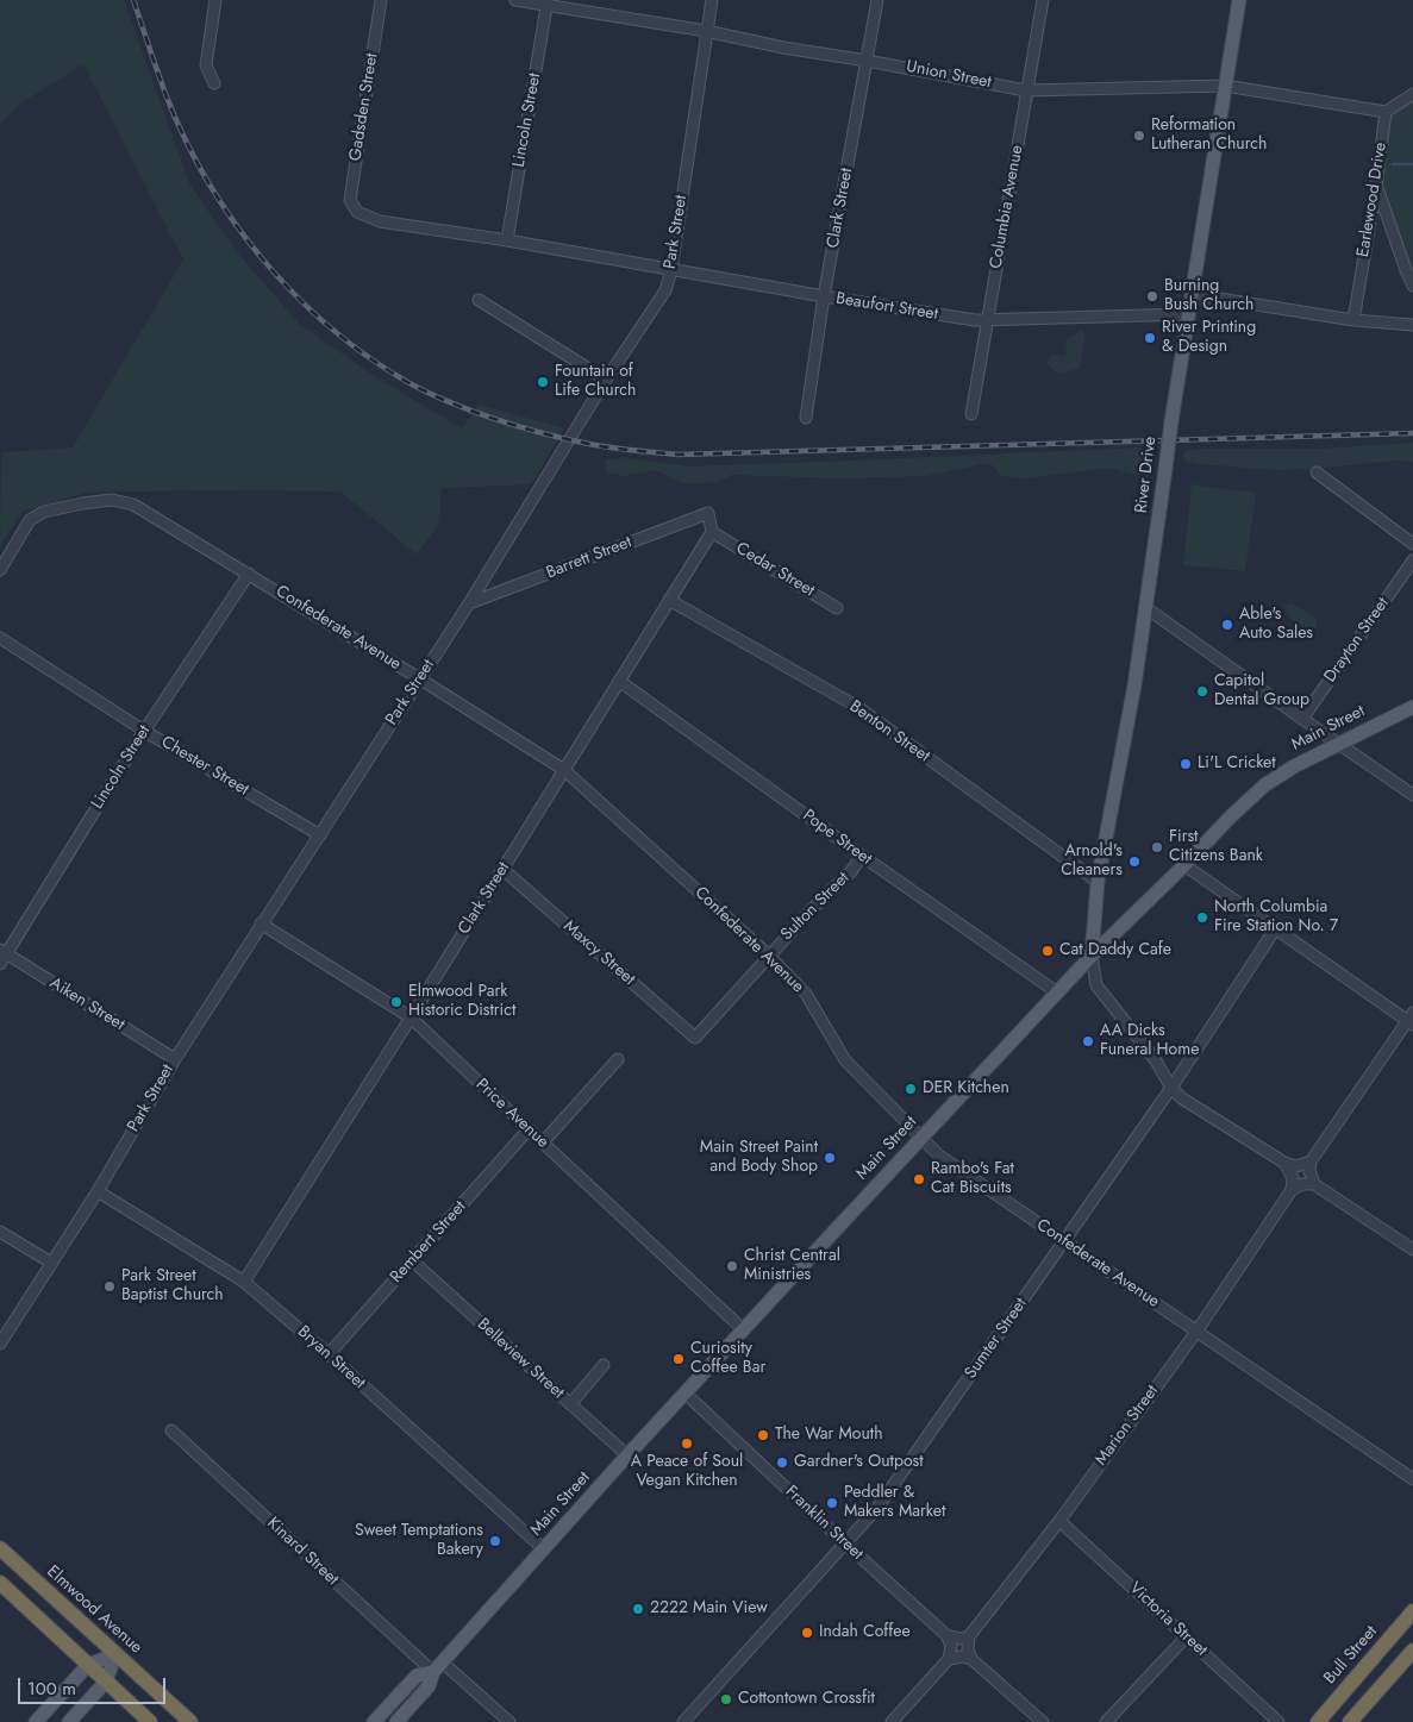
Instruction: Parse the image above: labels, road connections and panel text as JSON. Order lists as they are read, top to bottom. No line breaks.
{"streets":{"highway":["Elmwood Avenue","Bull Street"],"main road":["River Drive","Main Street"],"street":["Union Street","Gadsden Street","Lincoln Street","Earlewood Drive","Columbia Avenue","Clark Street","Park Street","Beaufort Street","Barrett Street","Cedar Street","Confederate Avenue","Drayton Street","Benton Street","Chester Street","Pope Street","Sulton Street","Maxcy Street","Aiken Street","Price Avenue","Rembert Street","Sumter Street","Bryan Street","Belleview Street","Marion Street","Franklin Street","Kinard Street","Victoria Street"]},"crossings":[["Union Street","Lincoln Street"],["Union Street","Earlewood Drive"],["Union Street","Columbia Avenue"],["Union Street","Clark Street"],["Union Street","Park Street"],["Union Street","River Drive"],["Gadsden Street","Beaufort Street"],["Lincoln Street","Beaufort Street"],["Lincoln Street","Confederate Avenue"],["Lincoln Street","Chester Street"],["Lincoln Street","Aiken Street"],["Columbia Avenue","Beaufort Street"],["Clark Street","Beaufort Street"],["Clark Street","Barrett Street"],["Clark Street","Cedar Street"],["Clark Street","Confederate Avenue"],["Clark Street","Benton Street"],["Clark Street","Pope Street"],["Clark Street","Maxcy Street"],["Clark Street","Price Avenue"],["Clark Street","Bryan Street"],["Park Street","Beaufort Street"],["Park Street","Barrett Street"],["Park Street","Confederate Avenue"],["Park Street","Chester Street"],["Park Street","Aiken Street"],["Park Street","Price Avenue"],["Park Street","Bryan Street"],["Beaufort Street","River Drive"],["River Drive","Main Street"],["River Drive","Benton Street"],["Barrett Street","Cedar Street"],["Confederate Avenue","Main Street"],["Confederate Avenue","Sulton Street"],["Confederate Avenue","Sumter Street"],["Confederate Avenue","Marion Street"],["Main Street","Pope Street"],["Main Street","Price Avenue"],["Main Street","Bryan Street"],["Main Street","Belleview Street"],["Main Street","Franklin Street"],["Main Street","Kinard Street"],["Pope Street","Sulton Street"],["Sulton Street","Maxcy Street"],["Price Avenue","Rembert Street"],["Rembert Street","Bryan Street"],["Rembert Street","Belleview Street"],["Sumter Street","Franklin Street"],["Marion Street","Victoria Street"]],"places":["Reformation Lutheran Church","Burning Bush Church","River Printing & Design","Fountain of Life Church","Able's Auto Sales","Capitol Dental Group","Li'L Cricket","First Citizens Bank","Arnold's Cleaners","North Columbia Fire Station No. 7","Cat Daddy Cafe","Elmwood Park Historic District","AA Dicks Funeral Home","DER Kitchen","Main Street Paint and Body Shop","Rambo's Fat Cat Biscuits","Christ Central Ministries","Park Street Baptist Church","Curiosity Coffee Bar","The War Mouth","A Peace of Soul Vegan Kitchen","Gardner's Outpost","Peddler & Makers Market","Sweet Temptations Bakery","2222 Main View","Indah Coffee","Cottontown Crossfit"],"scale_bar":"100 m"}
